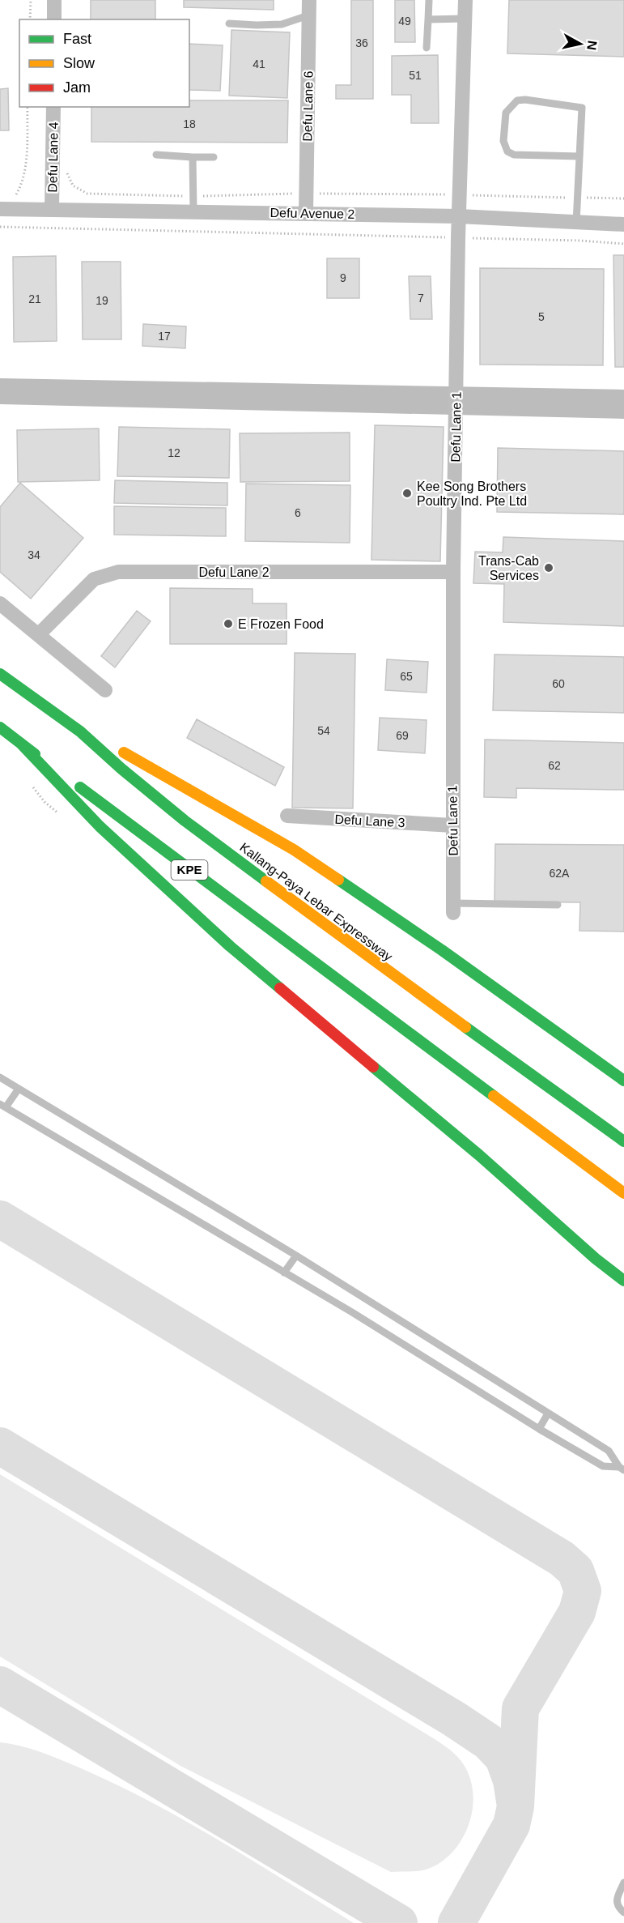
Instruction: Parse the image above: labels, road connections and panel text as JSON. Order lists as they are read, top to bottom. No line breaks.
{"streets":{"highway":["KPE","Kallang-Paya Lebar Expressway"],"street":["Defu Lane 6","Defu Lane 4","Defu Avenue 2","Defu Lane 1","Defu Lane 2","Defu Lane 3"]},"crossings":[["Defu Lane 6","Defu Avenue 2"],["Defu Lane 4","Defu Avenue 2"],["Defu Avenue 2","Defu Lane 1"],["Defu Lane 1","Defu Lane 2"],["Defu Lane 1","Defu Lane 3"]],"places":["Kee Song Brothers Poultry Ind. Pte Ltd","Trans-Cab Services","E Frozen Food"],"house_numbers":["49","36","41","51","18","9","7","21","19","5","17","12","6","34","65","60","54","69","62","62A"],"legend":["Fast","Slow","Jam"],"north":"right"}
